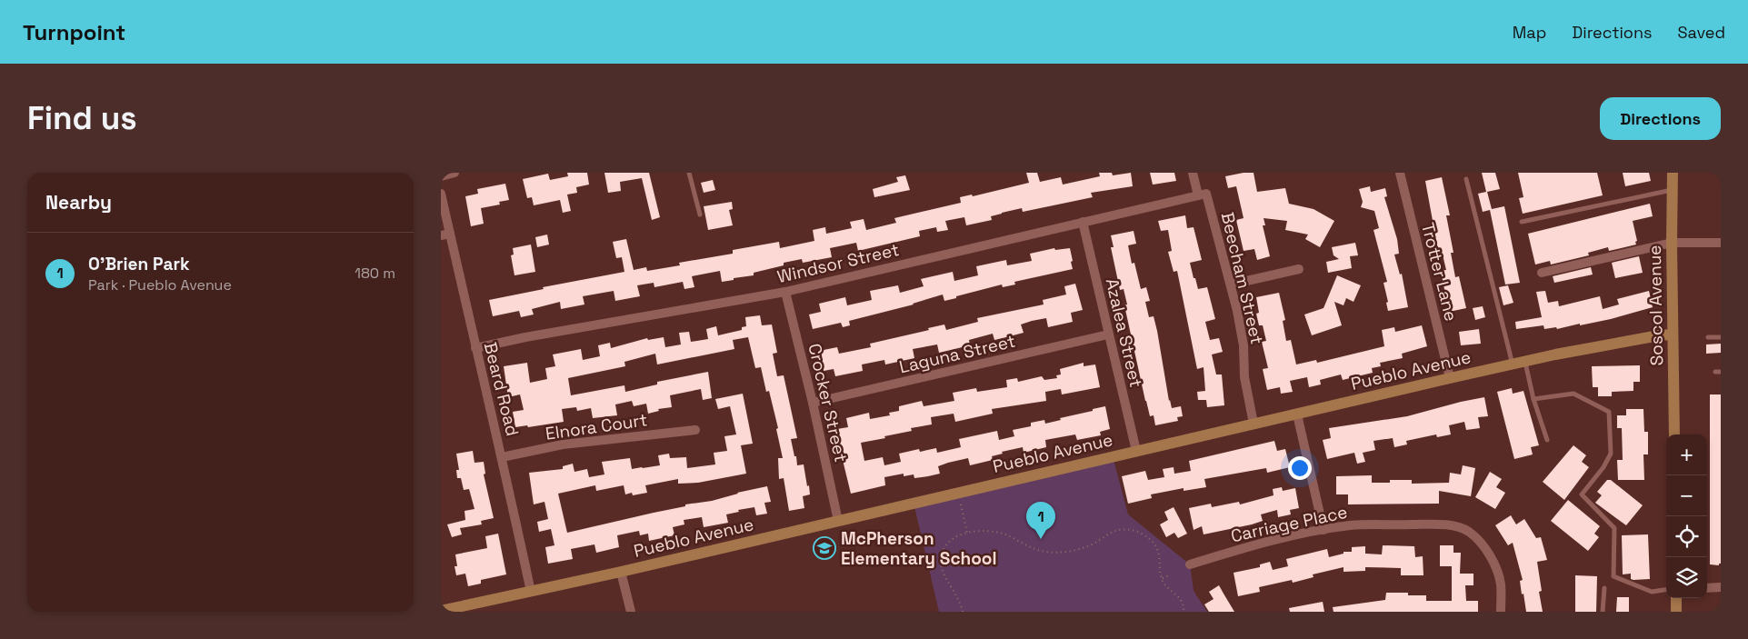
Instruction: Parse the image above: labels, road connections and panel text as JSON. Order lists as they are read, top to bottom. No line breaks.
{"streets":{"street":["Windsor Street","Trotter Lane","Beecham Street","Soscol Avenue","Azalea Street","Laguna Street","Pueblo Avenue","Beard Road","Crocker Street","Elnora Court","Carriage Place"]},"crossings":[["Windsor Street","Beecham Street"],["Windsor Street","Azalea Street"],["Windsor Street","Beard Road"],["Windsor Street","Crocker Street"],["Trotter Lane","Pueblo Avenue"],["Beecham Street","Pueblo Avenue"],["Soscol Avenue","Pueblo Avenue"],["Azalea Street","Laguna Street"],["Azalea Street","Pueblo Avenue"],["Laguna Street","Crocker Street"],["Pueblo Avenue","Beard Road"],["Pueblo Avenue","Crocker Street"],["Beard Road","Elnora Court"]],"places":{"school or university":["McPherson Elementary School"]},"page":{"header":"Turnpoint","nav":["Map","Directions","Saved"],"buttons":"Directions","title":"Find us","heading":"Nearby","list":[{"mark":"1","name":"O'Brien Park","note":"Park · Pueblo Avenue","value":"180 m"}],"map_buttons":["+","−"],"pins":"1"}}
